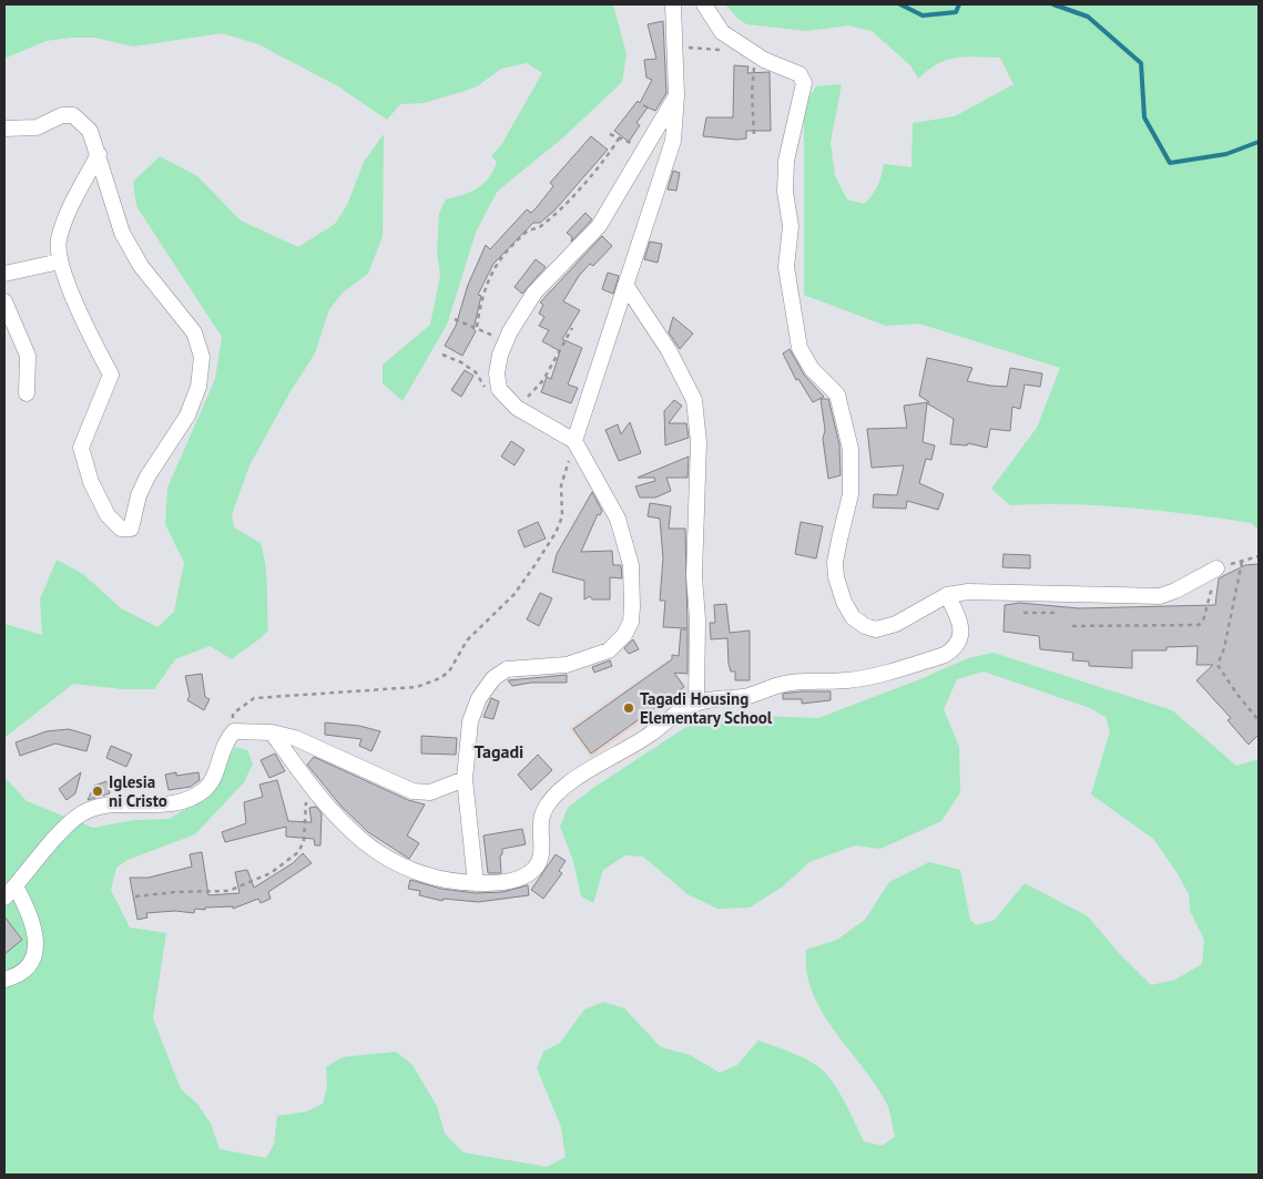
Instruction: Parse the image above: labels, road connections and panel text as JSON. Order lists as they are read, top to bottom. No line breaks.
{"districts":["Tagadi"],"places":["Tagadi Housing Elementary School","Iglesia ni Cristo"]}
